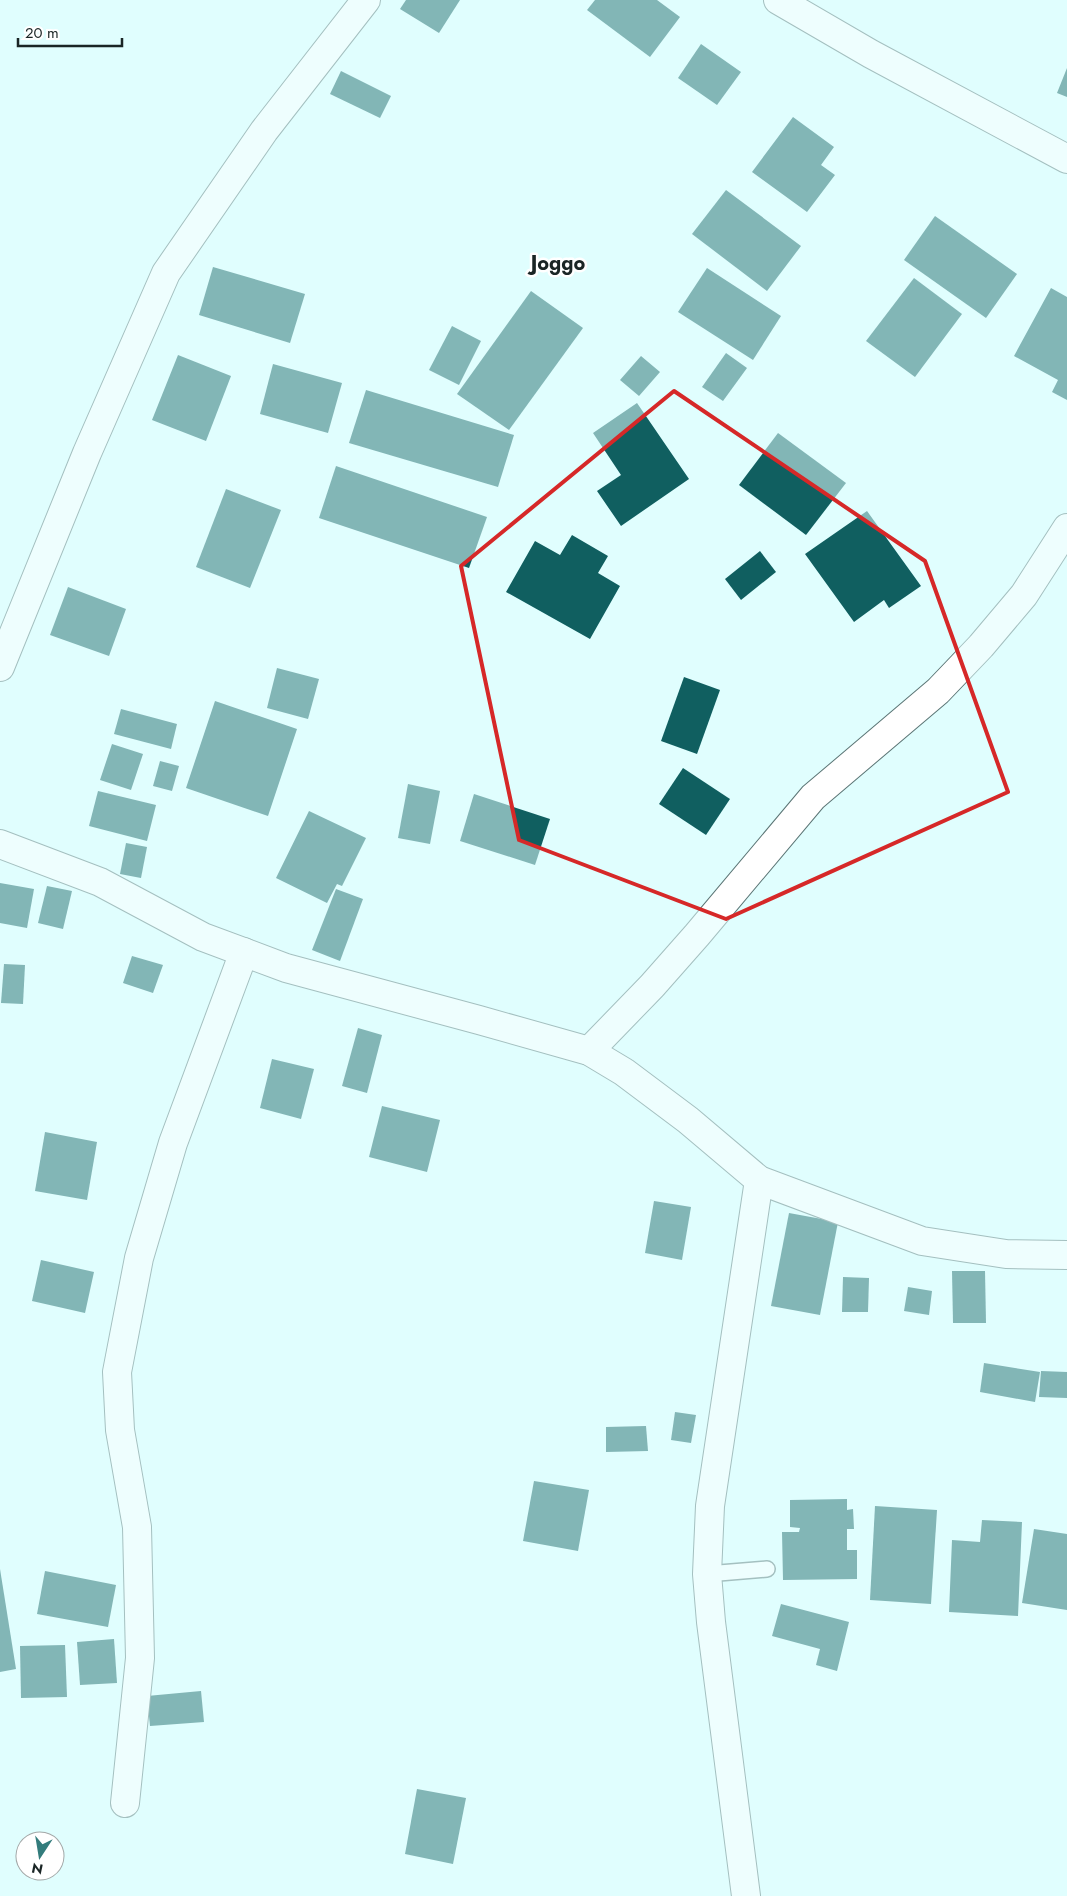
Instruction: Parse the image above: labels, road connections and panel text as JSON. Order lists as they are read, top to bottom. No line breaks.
{"districts":["Joggo"],"scale_bar":"20 m","north":"bottom"}
